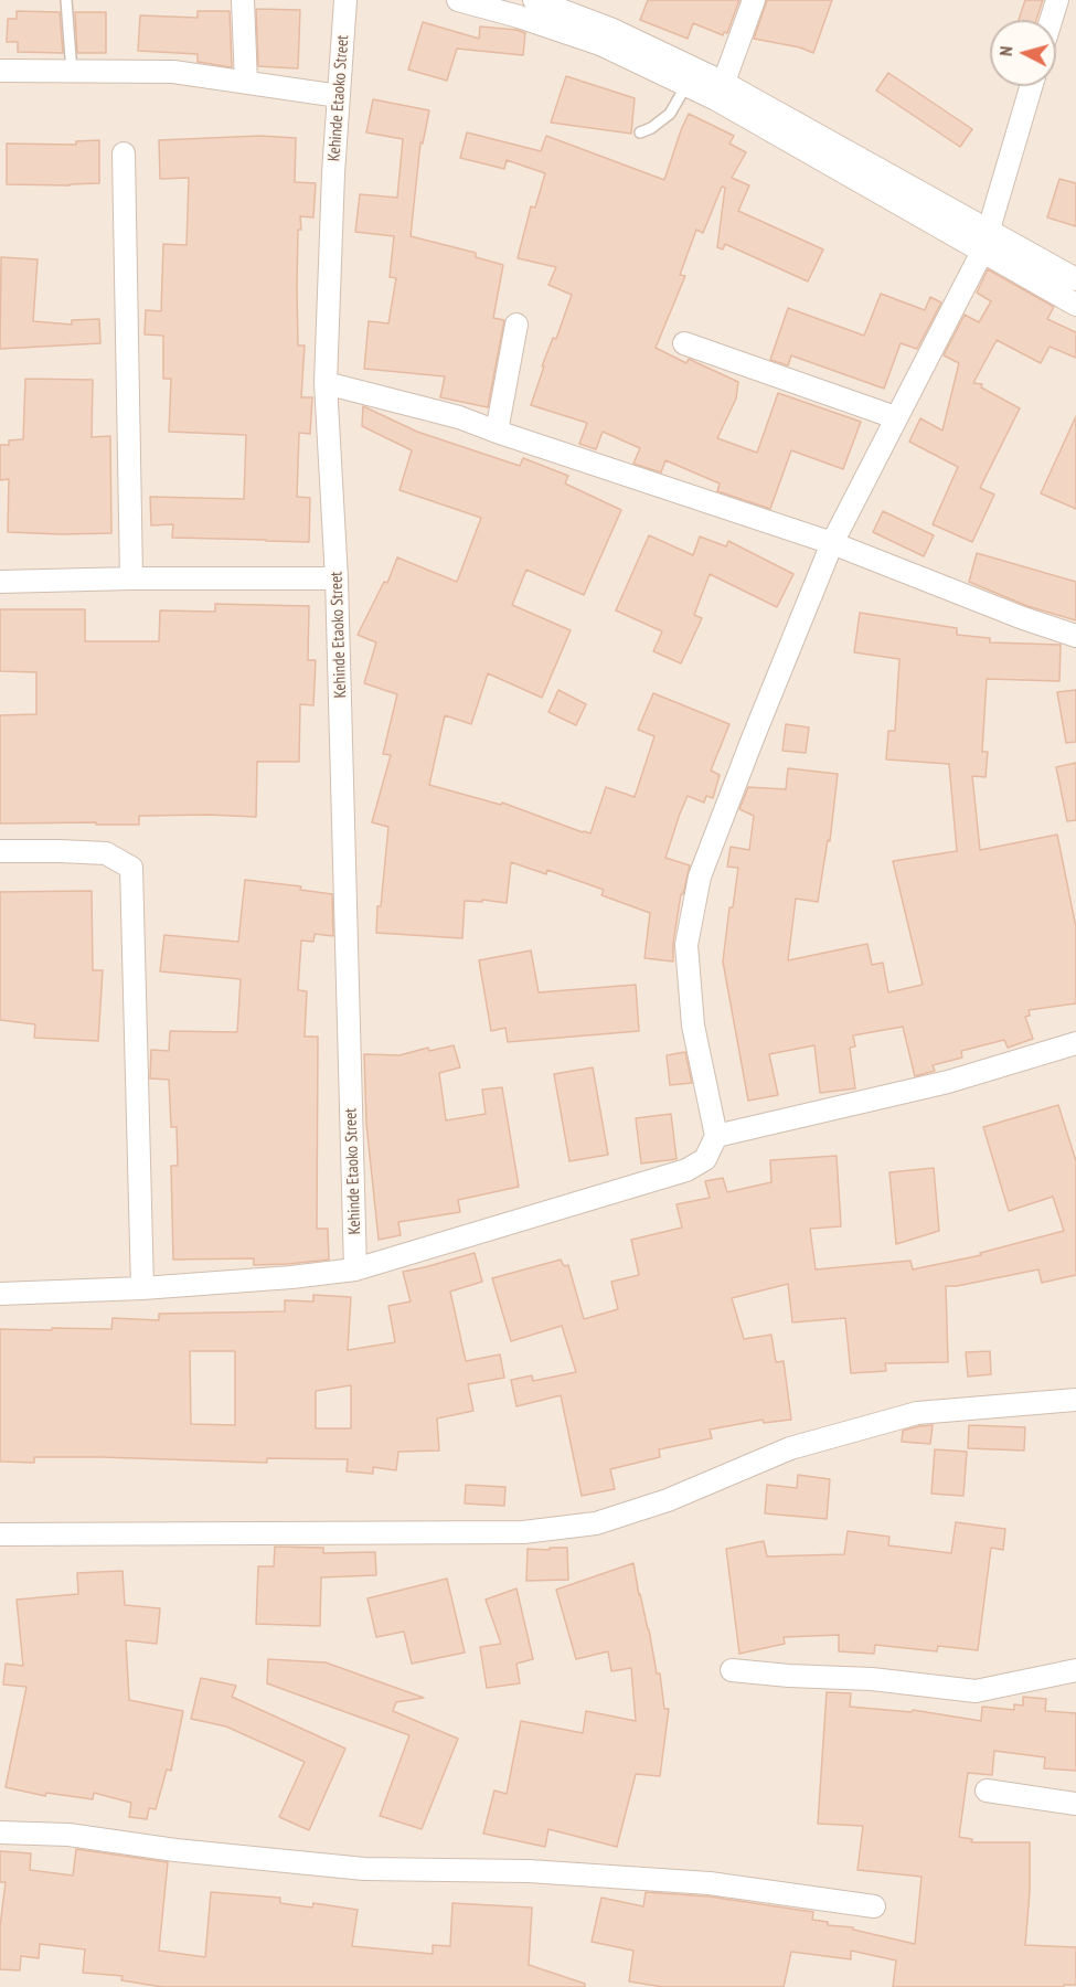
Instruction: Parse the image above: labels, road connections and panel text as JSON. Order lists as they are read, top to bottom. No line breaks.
{"streets":{"street":["Kehinde Etaoko Street"]},"north":"left"}
